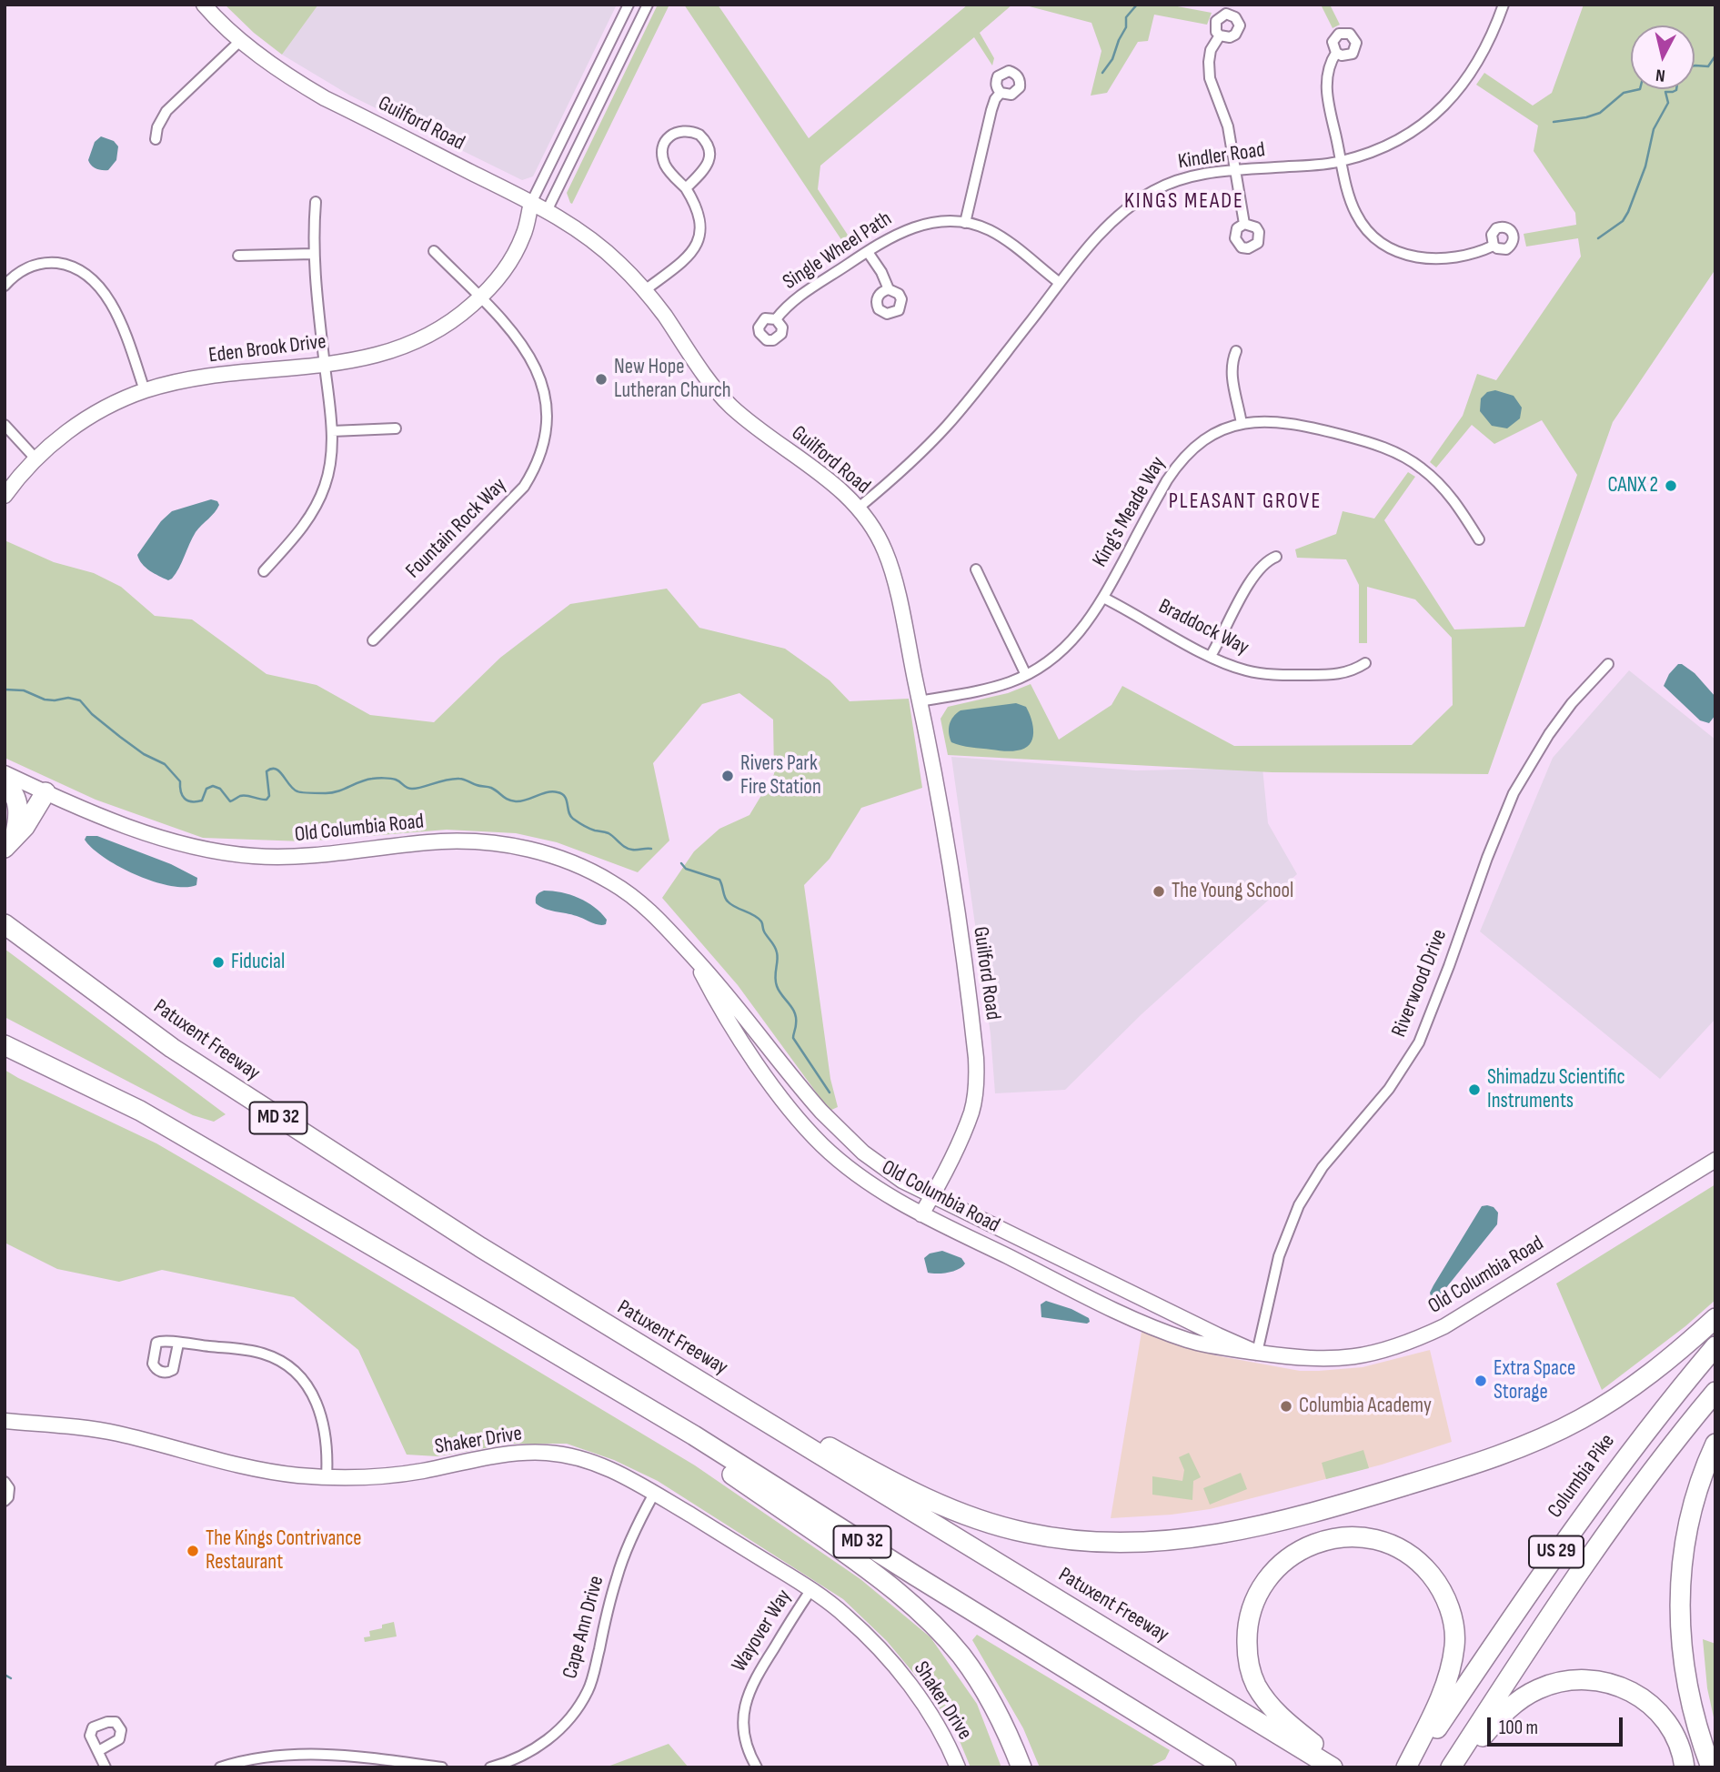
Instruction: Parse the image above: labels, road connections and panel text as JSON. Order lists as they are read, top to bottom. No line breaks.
{"streets":{"highway":["Patuxent Freeway","MD 32","Columbia Pike","US 29"],"street":["Guilford Road","Kindler Road","Single Wheel Path","Eden Brook Drive","King's Meade Way","Fountain Rock Way","Braddock Way","Old Columbia Road","Riverwood Drive","Shaker Drive","Cape Ann Drive","Wayover Way"]},"crossings":[["Guilford Road","Kindler Road"],["Guilford Road","Eden Brook Drive"],["Guilford Road","King's Meade Way"],["Guilford Road","Old Columbia Road"],["Kindler Road","Single Wheel Path"],["Eden Brook Drive","Fountain Rock Way"],["King's Meade Way","Braddock Way"],["Old Columbia Road","Riverwood Drive"],["Shaker Drive","Cape Ann Drive"],["Shaker Drive","Wayover Way"]],"districts":["KINGS MEADE","PLEASANT GROVE"],"places":["New Hope Lutheran Church","CANX 2","Rivers Park Fire Station","The Young School","Fiducial","Shimadzu Scientific Instruments","Extra Space Storage","Columbia Academy","The Kings Contrivance Restaurant"],"scale_bar":"100 m","north":"bottom"}
